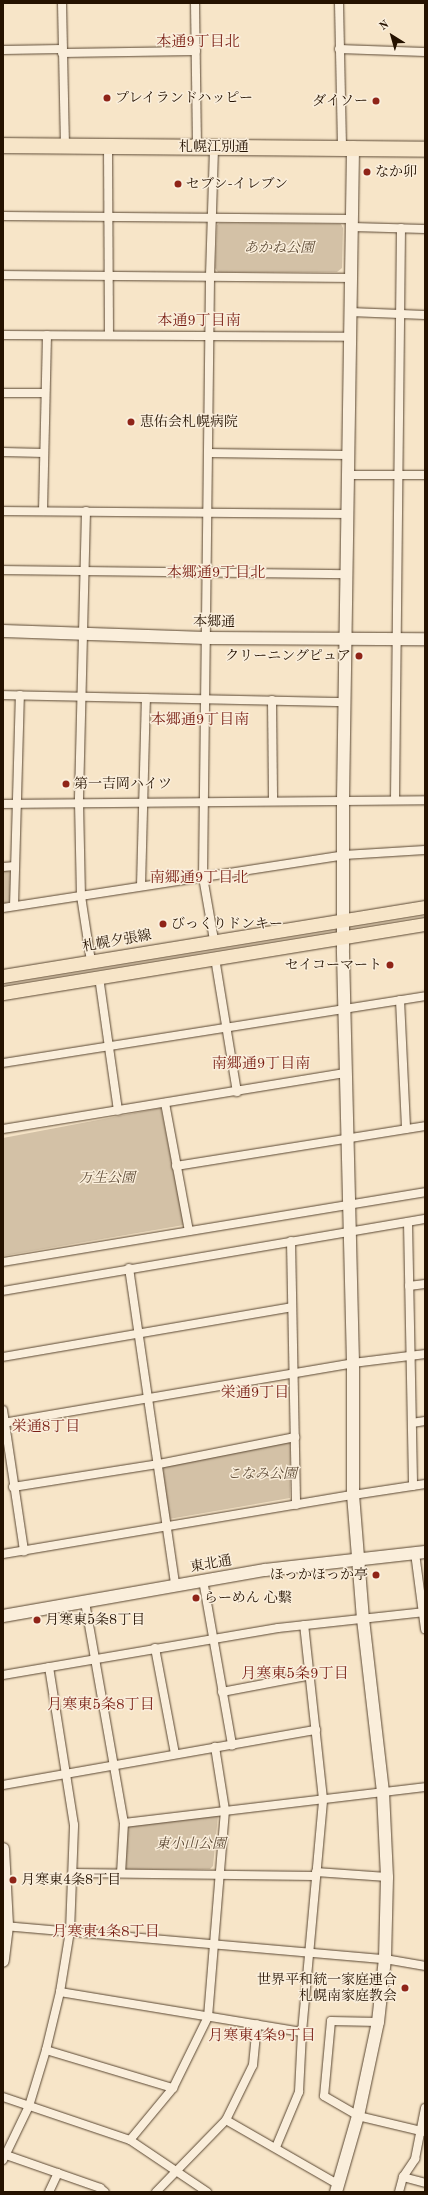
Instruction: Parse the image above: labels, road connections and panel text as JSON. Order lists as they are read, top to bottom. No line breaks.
{"streets":{"highway":["札幌江別通"],"main road":["札幌夕張線"],"street":["本郷通","東北通"]},"districts":["本通9丁目北","本通9丁目南","本郷通9丁目北","本郷通9丁目南","南郷通9丁目北","南郷通9丁目南","栄通9丁目","栄通8丁目","月寒東5条9丁目","月寒東5条8丁目","月寒東4条8丁目","月寒東4条9丁目"],"parks":["あかね公園","万生公園","こなみ公園","東小山公園"],"places":["プレイランドハッピー","ダイソー","なか卯","セブン-イレブン","恵佑会札幌病院","クリーニングピュア","第一吉岡ハイツ","びっくりドンキー","セイコーマート","ほっかほっか亭","らーめん 心繋","月寒東5条8丁目","月寒東4条8丁目","世界平和統一家庭連合 札幌南家庭教会"],"north":"top left"}
